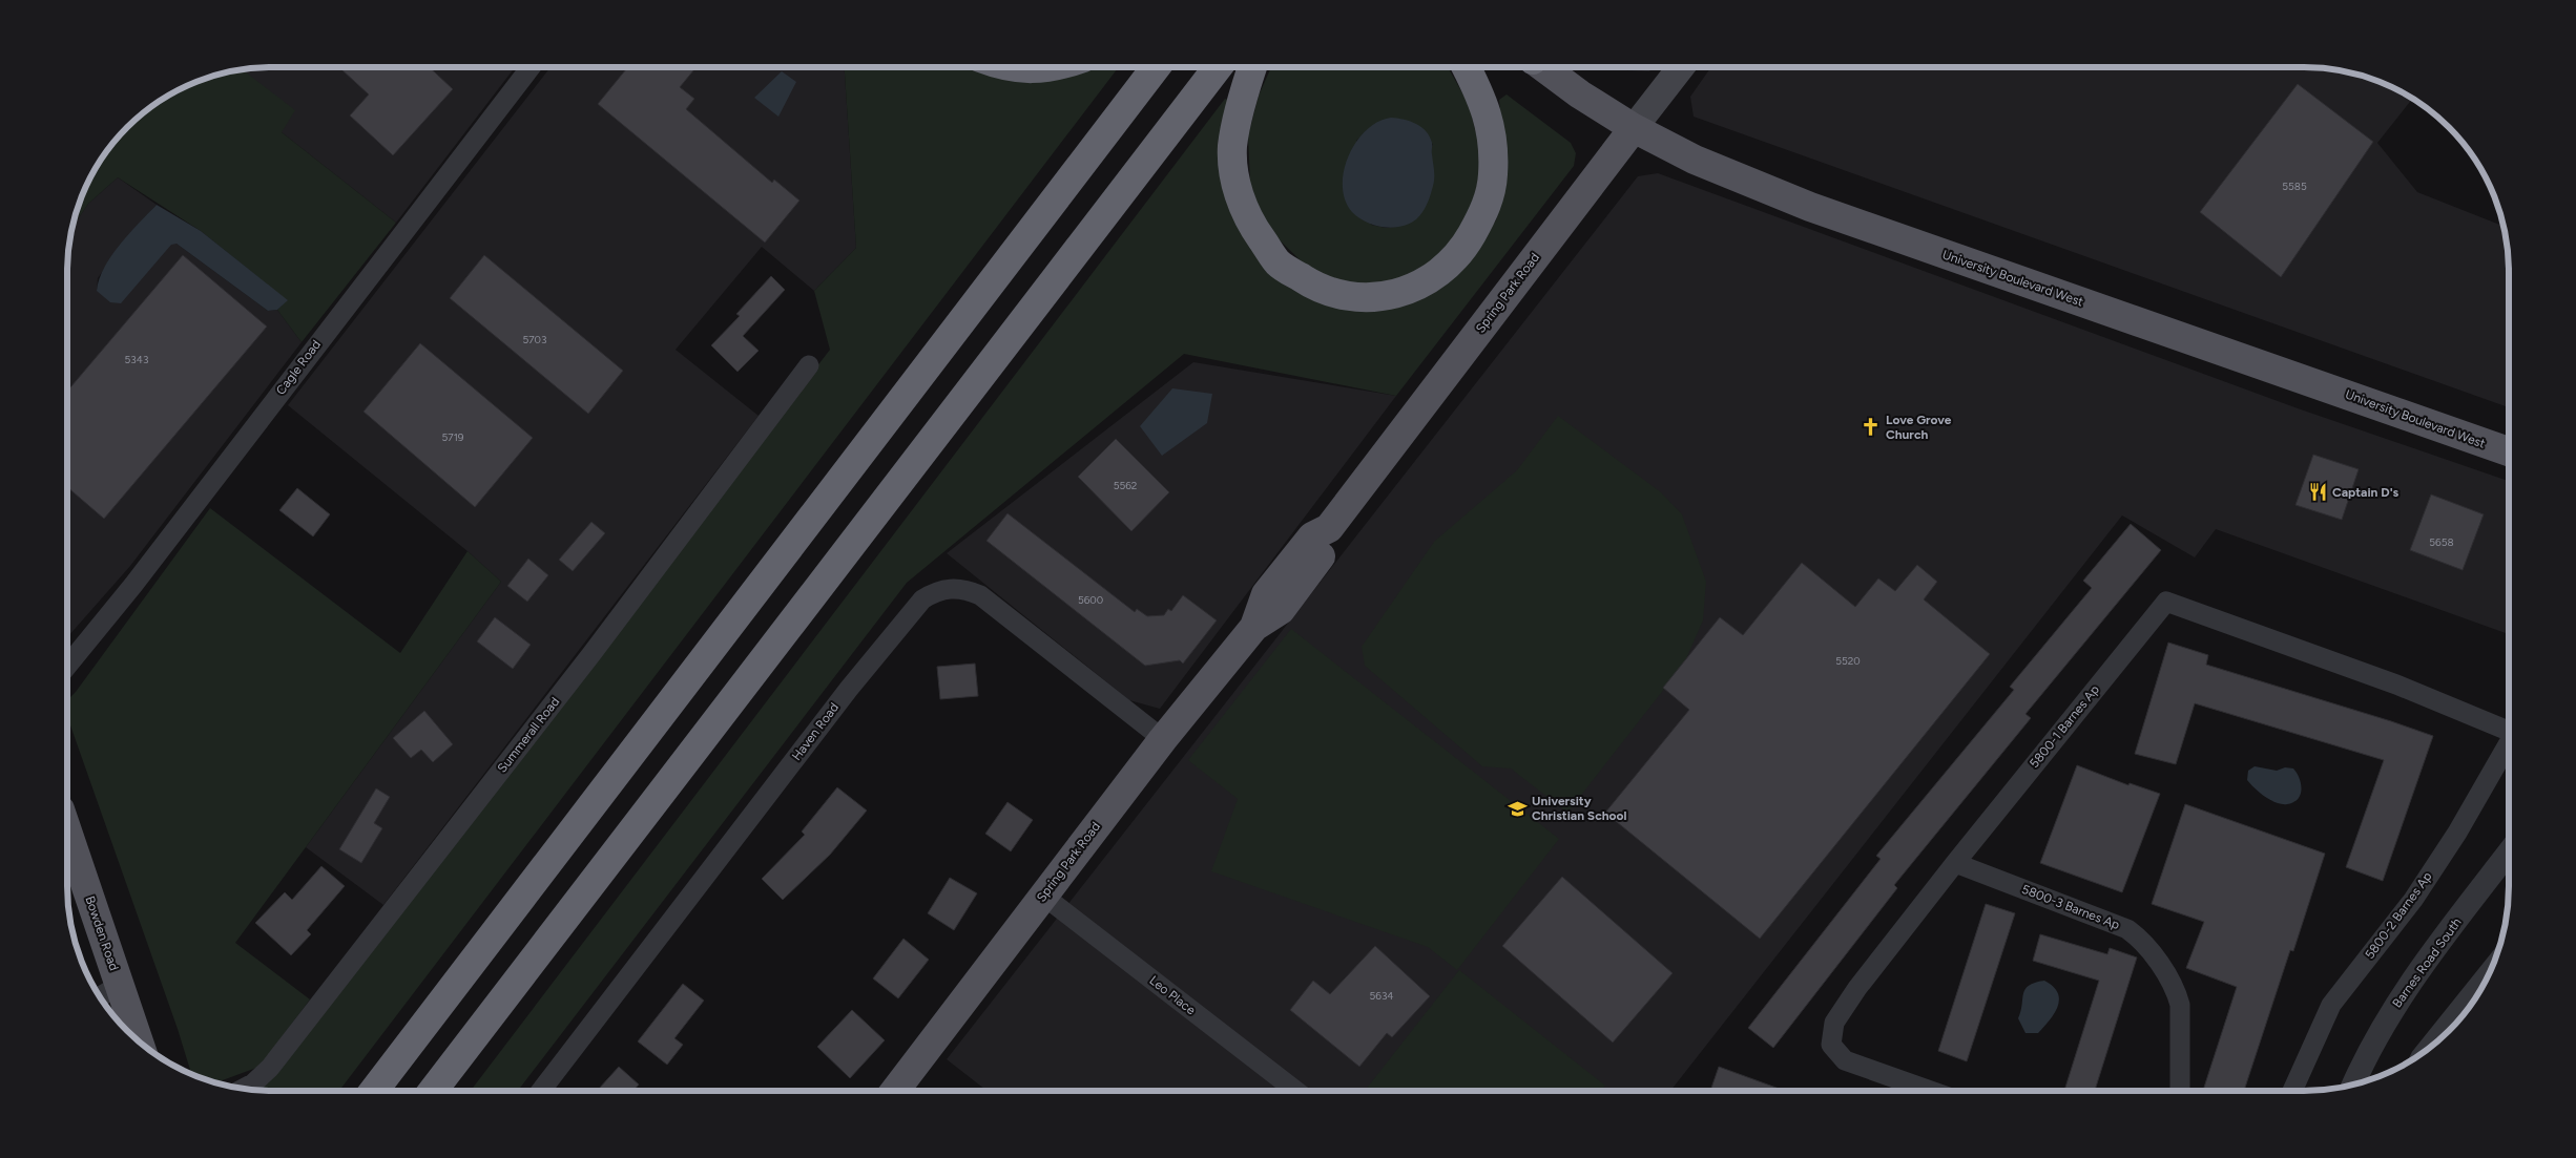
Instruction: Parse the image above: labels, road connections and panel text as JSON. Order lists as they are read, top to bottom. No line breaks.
{"streets":{"main road":["University Boulevard West","Spring Park Road","Bowden Road"],"street":["Cagle Road","5800-1 Barnes Ap","Haven Road","Summerall Road","5800-3 Barnes Ap","5800-2 Barnes Ap","Barnes Road South","Leo Place"]},"crossings":[["University Boulevard West","Spring Park Road"],["Spring Park Road","Haven Road"],["Spring Park Road","Leo Place"],["5800-1 Barnes Ap","5800-3 Barnes Ap"]],"places":{"church":["Love Grove Church"],"restaurant":["Captain D's"],"school or university":["University Christian School"]},"house_numbers":["5585","5703","5343","5719","5562","5658","5600","5520","5634"]}
